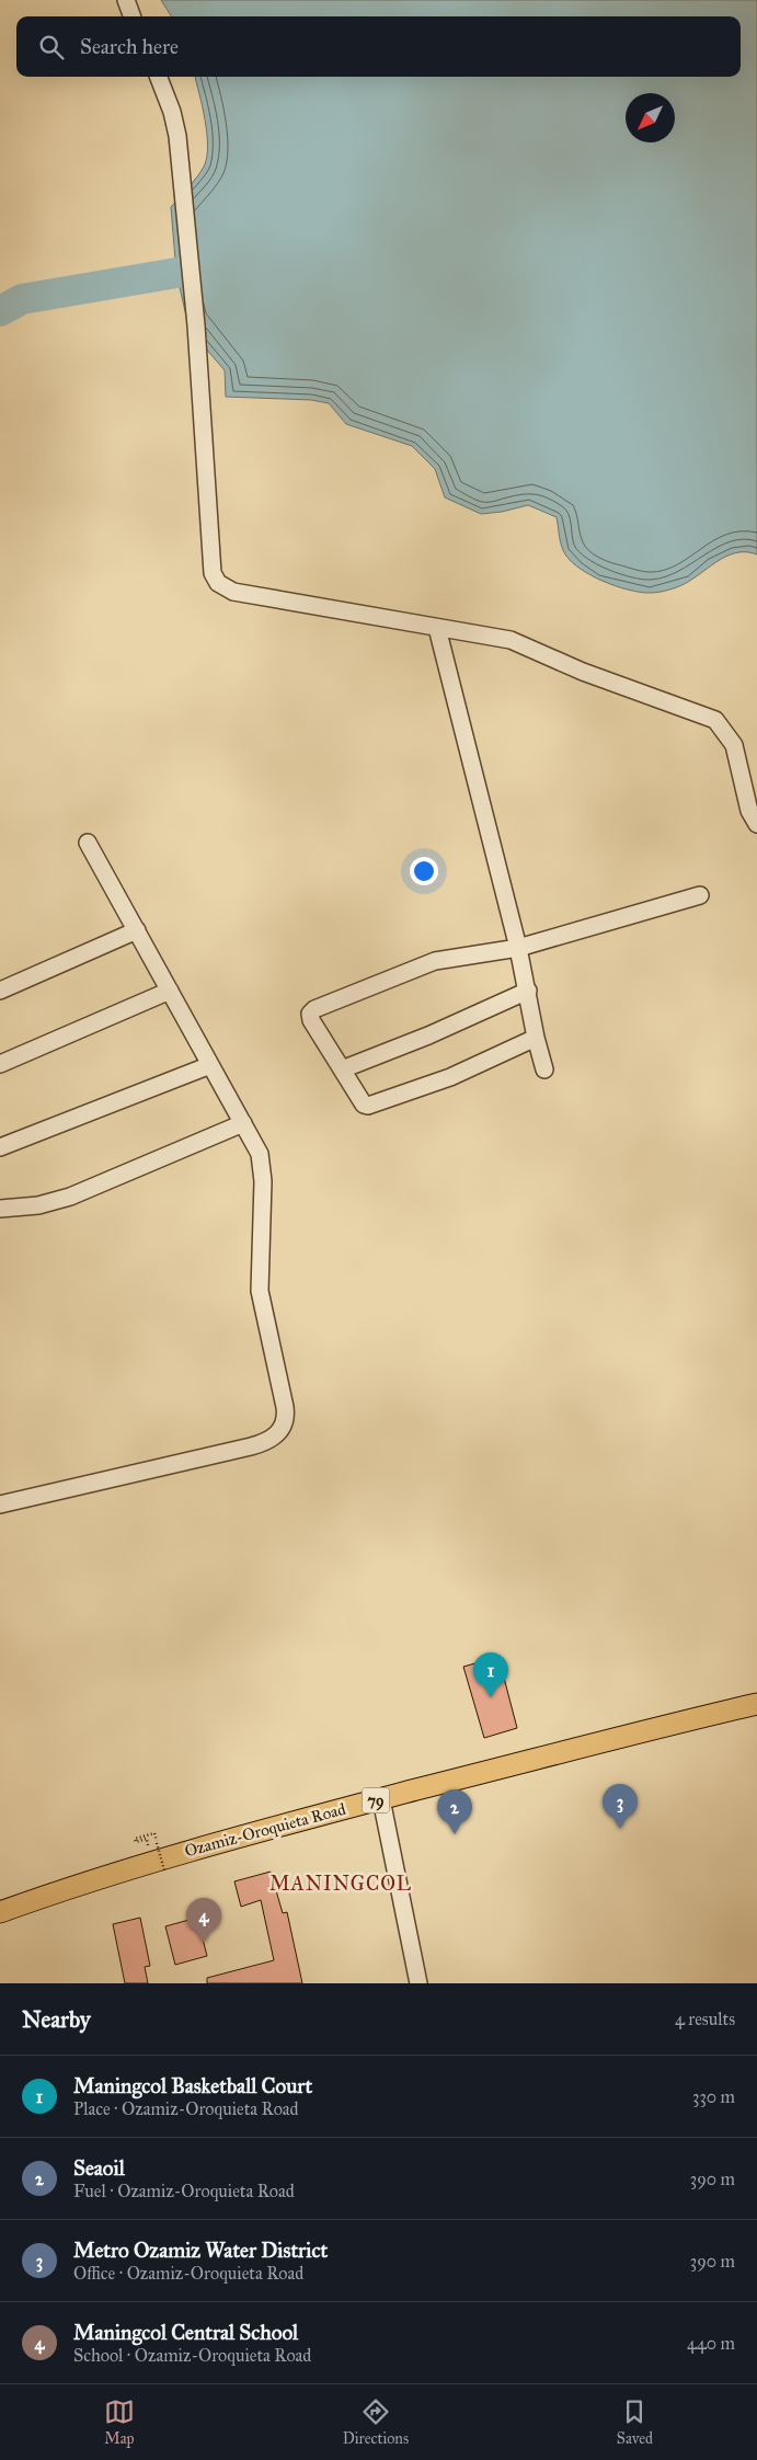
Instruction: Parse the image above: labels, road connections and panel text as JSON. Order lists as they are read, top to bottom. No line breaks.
{"streets":{"main road":["79","Ozamiz-Oroquieta Road"]},"districts":["MANINGCOL"],"north":"bottom left","page":{"search":"Search here","pins":["1","3","2","4"],"heading":["Nearby","4 results"],"list":[{"mark":"1","name":"Maningcol Basketball Court","note":"Place · Ozamiz-Oroquieta Road","value":"330 m"},{"mark":"2","name":"Seaoil","note":"Fuel · Ozamiz-Oroquieta Road","value":"390 m"},{"mark":"3","name":"Metro Ozamiz Water District","note":"Office · Ozamiz-Oroquieta Road","value":"390 m"},{"mark":"4","name":"Maningcol Central School","note":"School · Ozamiz-Oroquieta Road","value":"440 m"}],"nav":["Map","Directions","Saved"]}}
